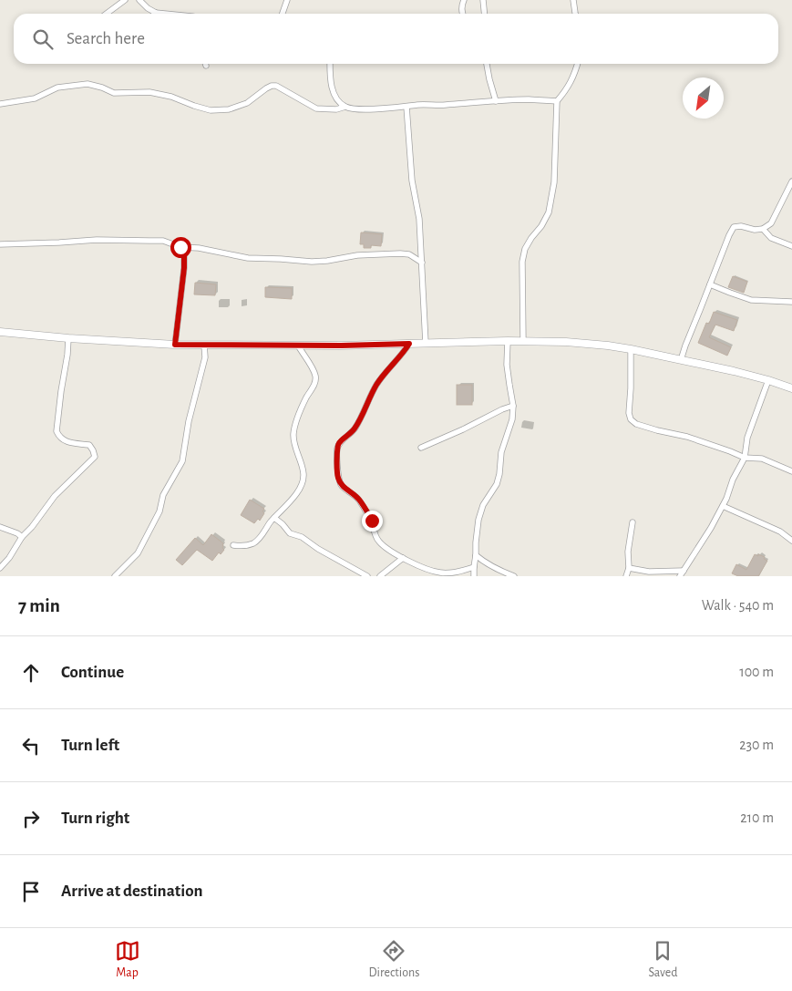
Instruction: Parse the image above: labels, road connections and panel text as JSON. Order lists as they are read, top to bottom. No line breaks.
{"north":"bottom left","page":{"search":"Search here","heading":["7 min","Walk · 540 m"],"list":[["Continue","100 m"],["Turn left","230 m"],["Turn right","210 m"],"Arrive at destination"],"nav":["Map","Directions","Saved"]}}
